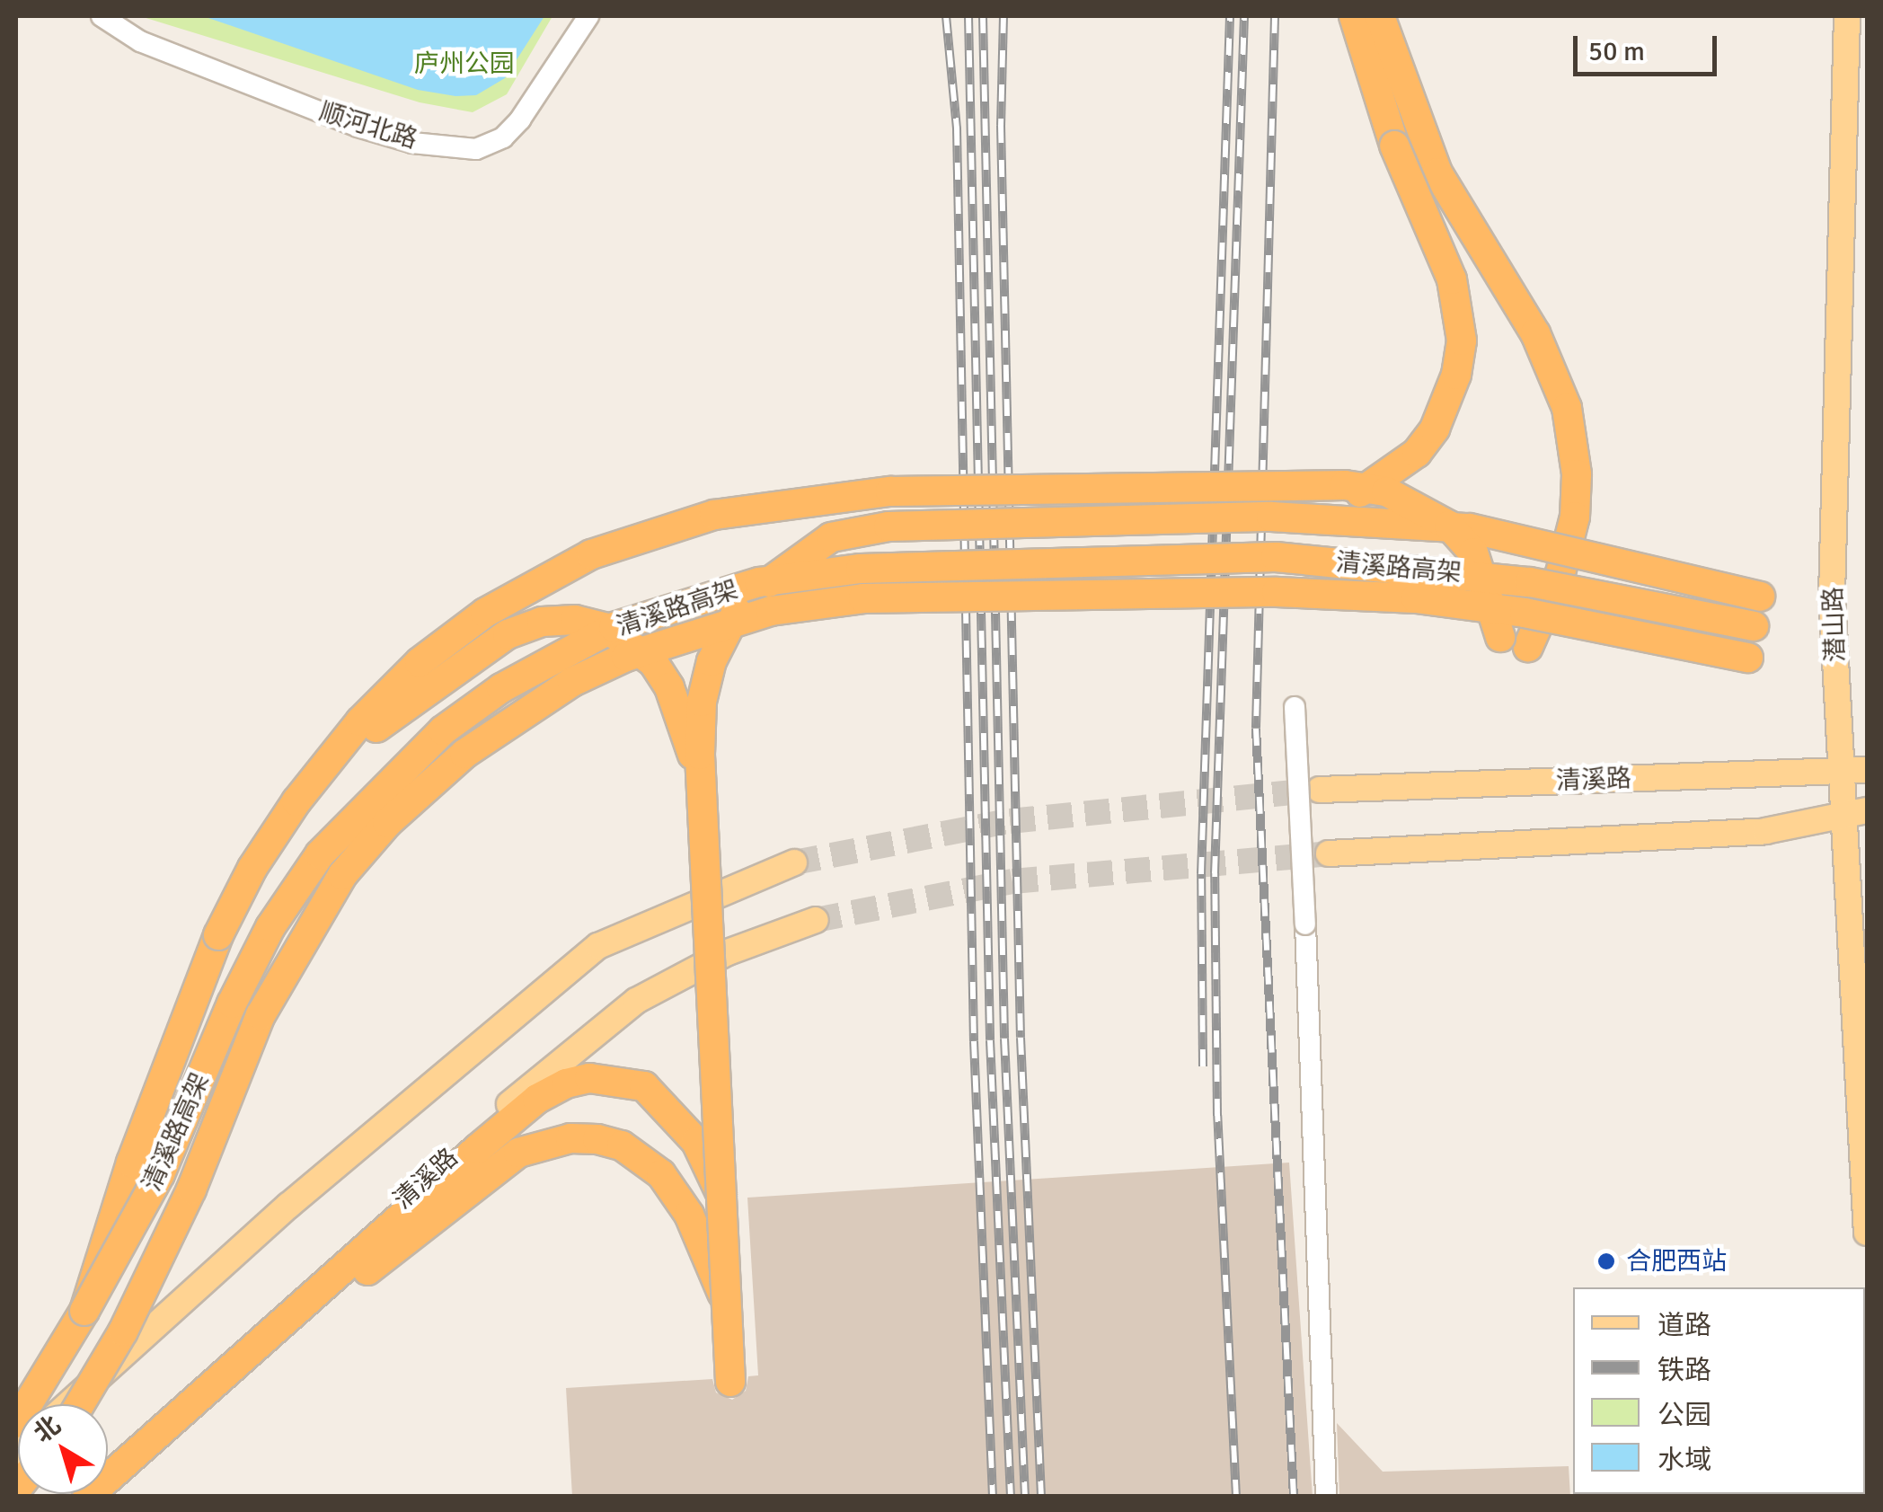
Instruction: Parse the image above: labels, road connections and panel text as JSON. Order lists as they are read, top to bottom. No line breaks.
{"streets":{"highway":["清溪路高架"],"main road":["潜山路","清溪路"],"street":["顺河北路"]},"crossings":[["潜山路","清溪路"]],"parks":["庐州公园"],"places":["合肥西站"],"legend":["道路","铁路","公园","水域"],"scale_bar":"50 m","north":"top left"}
